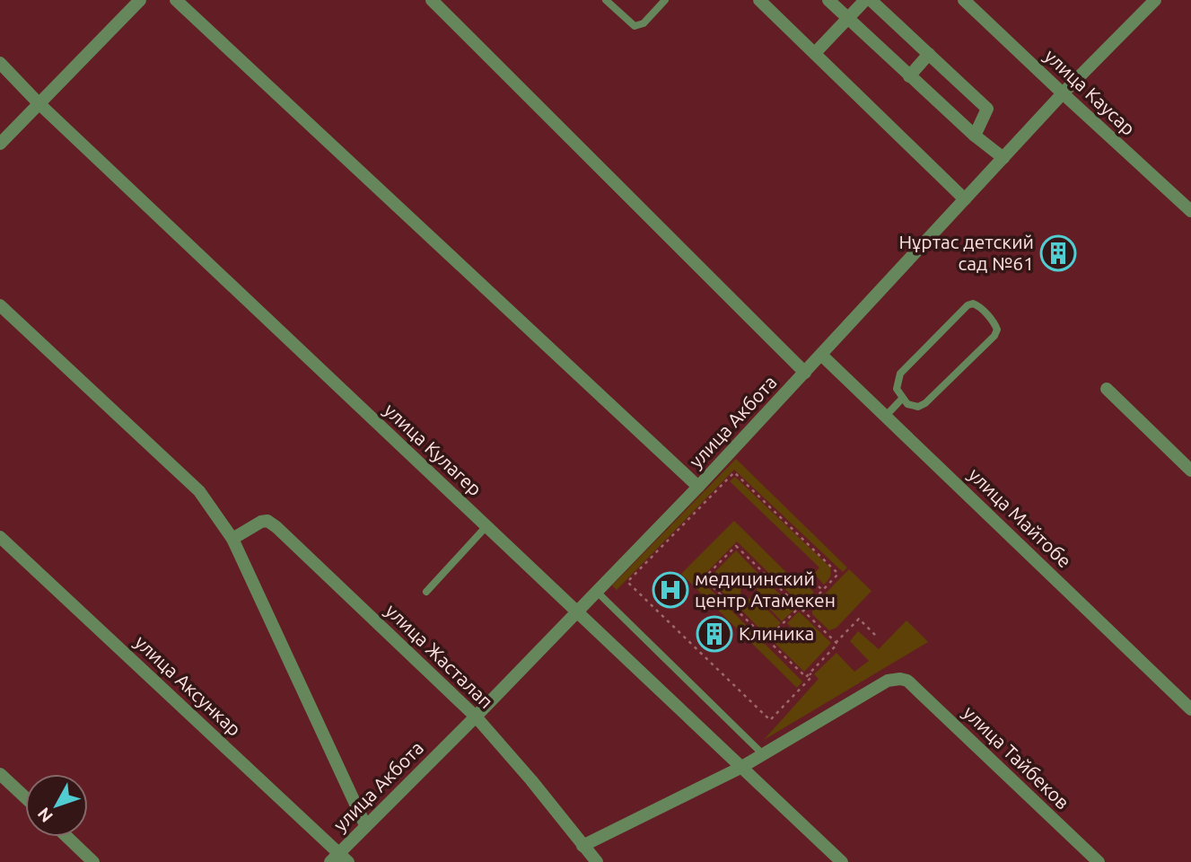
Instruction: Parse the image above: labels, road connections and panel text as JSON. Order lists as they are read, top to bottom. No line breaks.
{"streets":{"street":["улица Каусар","улица Акбота","улица Кулагер","улица Майтобе","улица Жасталап","улица Аксункар","улица Тайбеков"]},"crossings":[["улица Каусар","улица Акбота"],["улица Акбота","улица Кулагер"],["улица Акбота","улица Майтобе"],["улица Акбота","улица Жасталап"],["улица Акбота","улица Аксункар"]],"places":{"building":["Нұртас детский сад №61","Клиника"],"hospital":["медицинский центр Атамекен"]},"north":"bottom left"}
